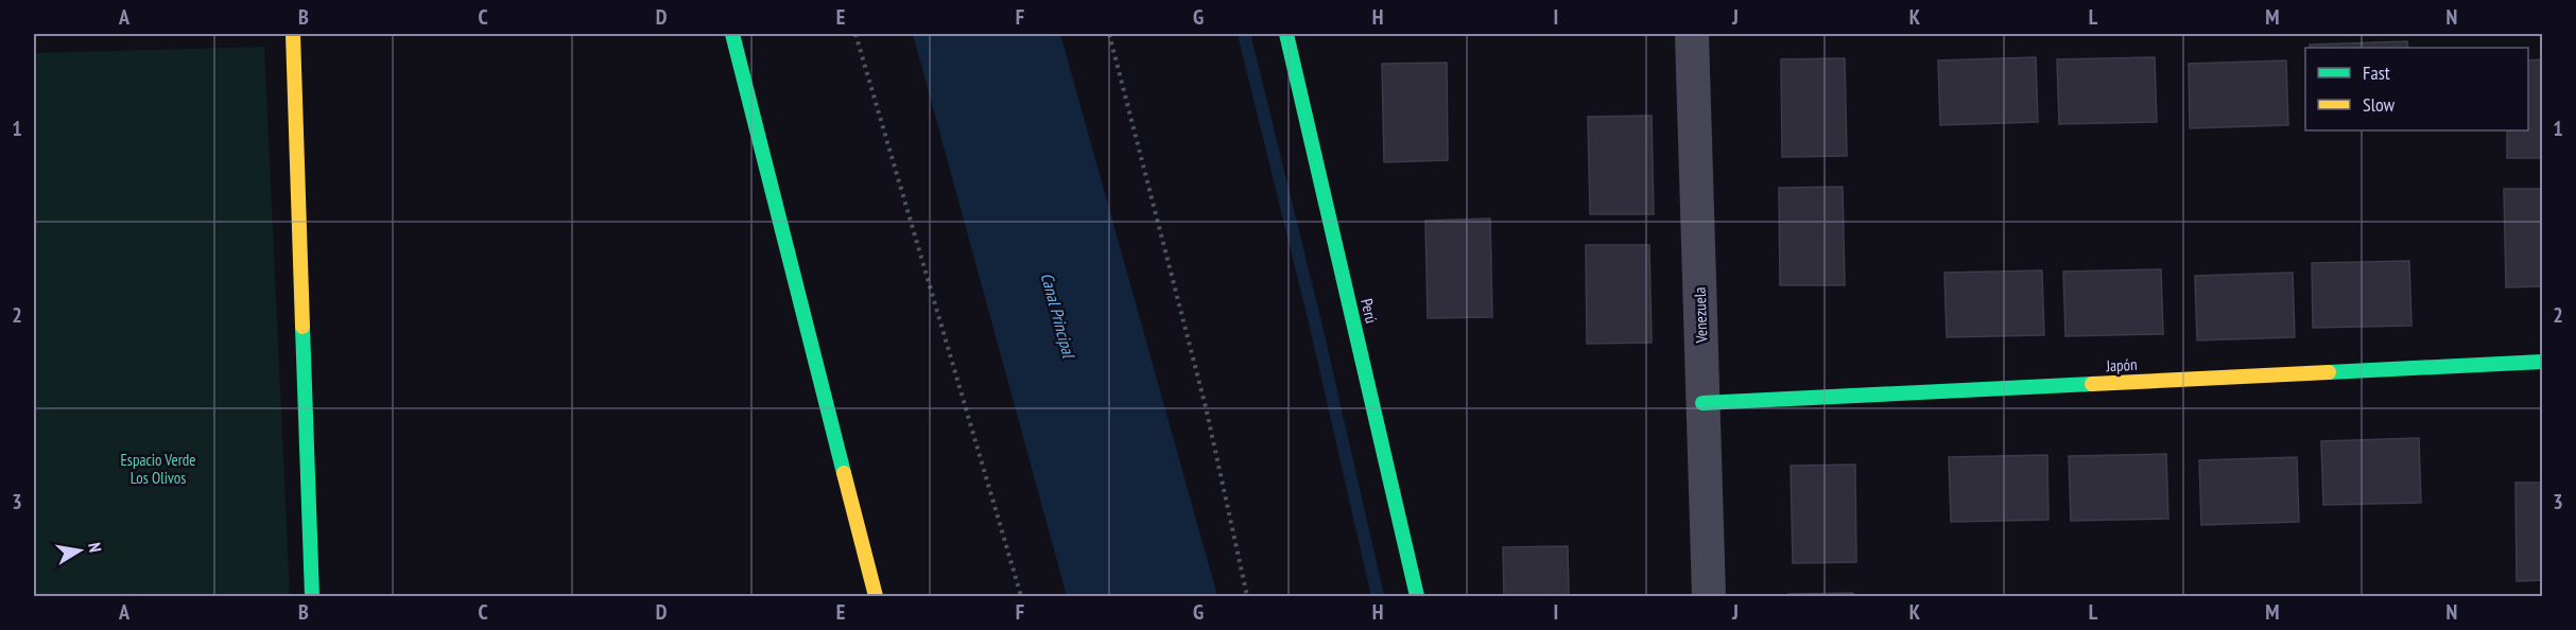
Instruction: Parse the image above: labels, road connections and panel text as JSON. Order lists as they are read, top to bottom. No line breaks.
{"streets":{"street":["Perú","Venezuela","Japón"]},"crossings":[["Venezuela","Japón"]],"water":["Canal Principal"],"parks":["Espacio Verde Los Olivos"],"legend":["Fast","Slow"],"north":"right","grid":{"columns":["A","B","C","D","E","F","G","H","I","J","K","L","M","N"],"rows":["1","2","3"]}}
